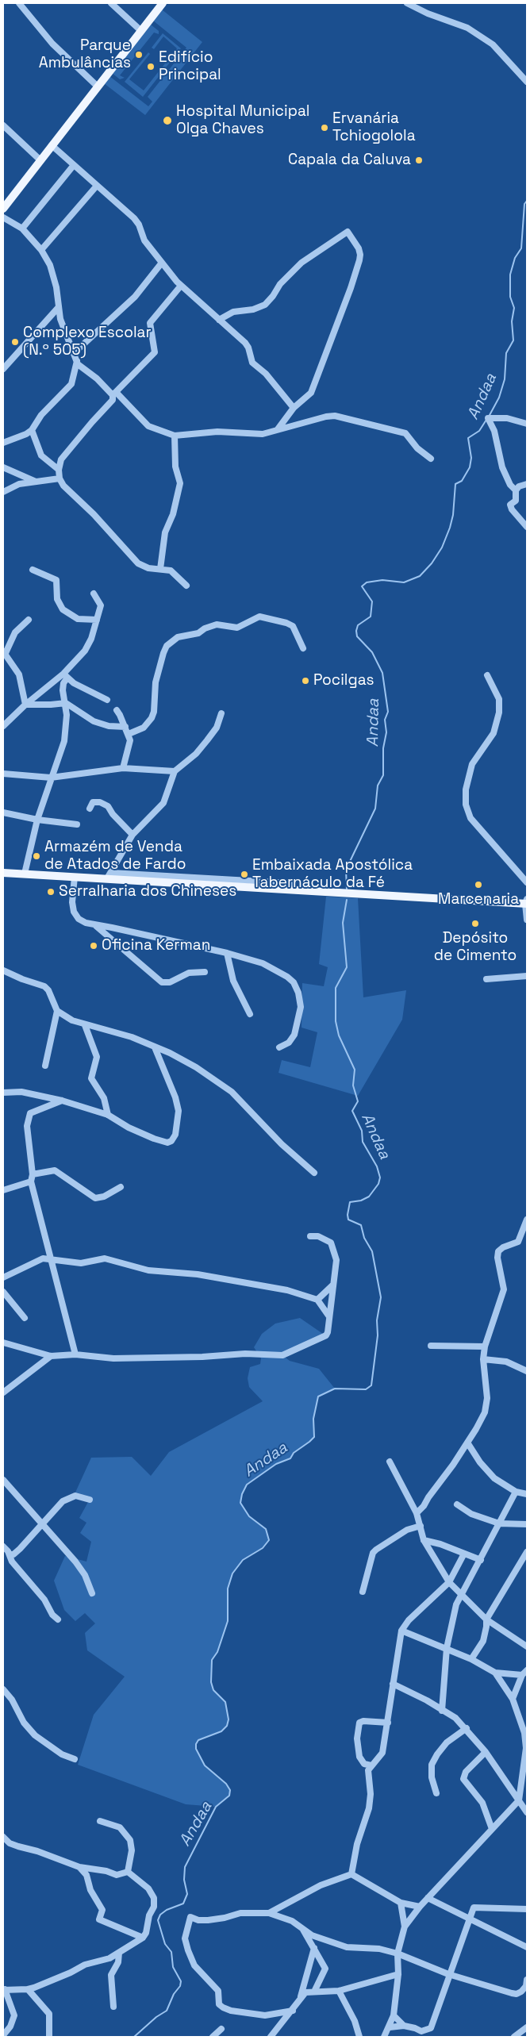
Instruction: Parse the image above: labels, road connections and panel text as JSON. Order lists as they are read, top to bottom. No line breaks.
{"water":["Andaa"],"places":["Parque Ambulâncias","Edifício Principal","Hospital Municipal Olga Chaves","Ervanária Tchiogolola","Capala da Caluva","Complexo Escolar (N.º 505)","Pocilgas","Armazém de Venda de Atados de Fardo","Embaixada Apostólica Tabernáculo da Fé","Marcenaria","Serralharia dos Chineses","Depósito de Cimento","Oficina Kerman"]}
